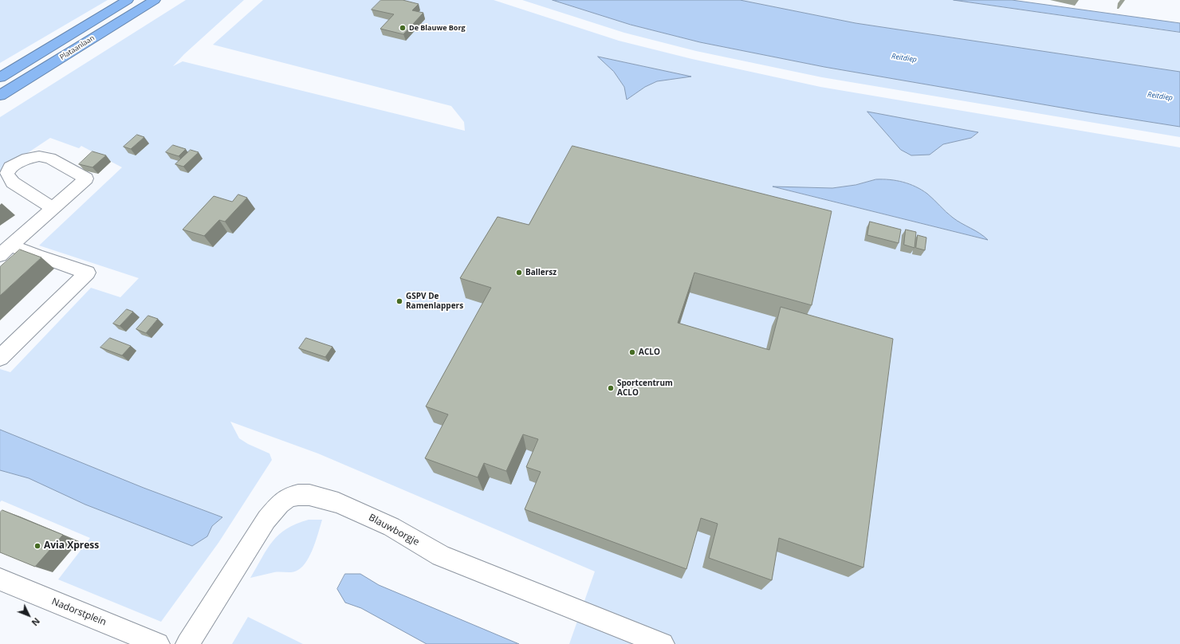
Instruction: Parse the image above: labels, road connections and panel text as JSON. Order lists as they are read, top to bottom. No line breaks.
{"streets":{"highway":["Plataanlaan"],"street":["Blauwborgje","Nadorstplein"]},"water":["Reitdiep"],"places":["De Blauwe Borg","Ballersz","GSPV De Ramenlappers","ACLO","Sportcentrum ACLO","Avia Xpress"],"north":"bottom right"}
